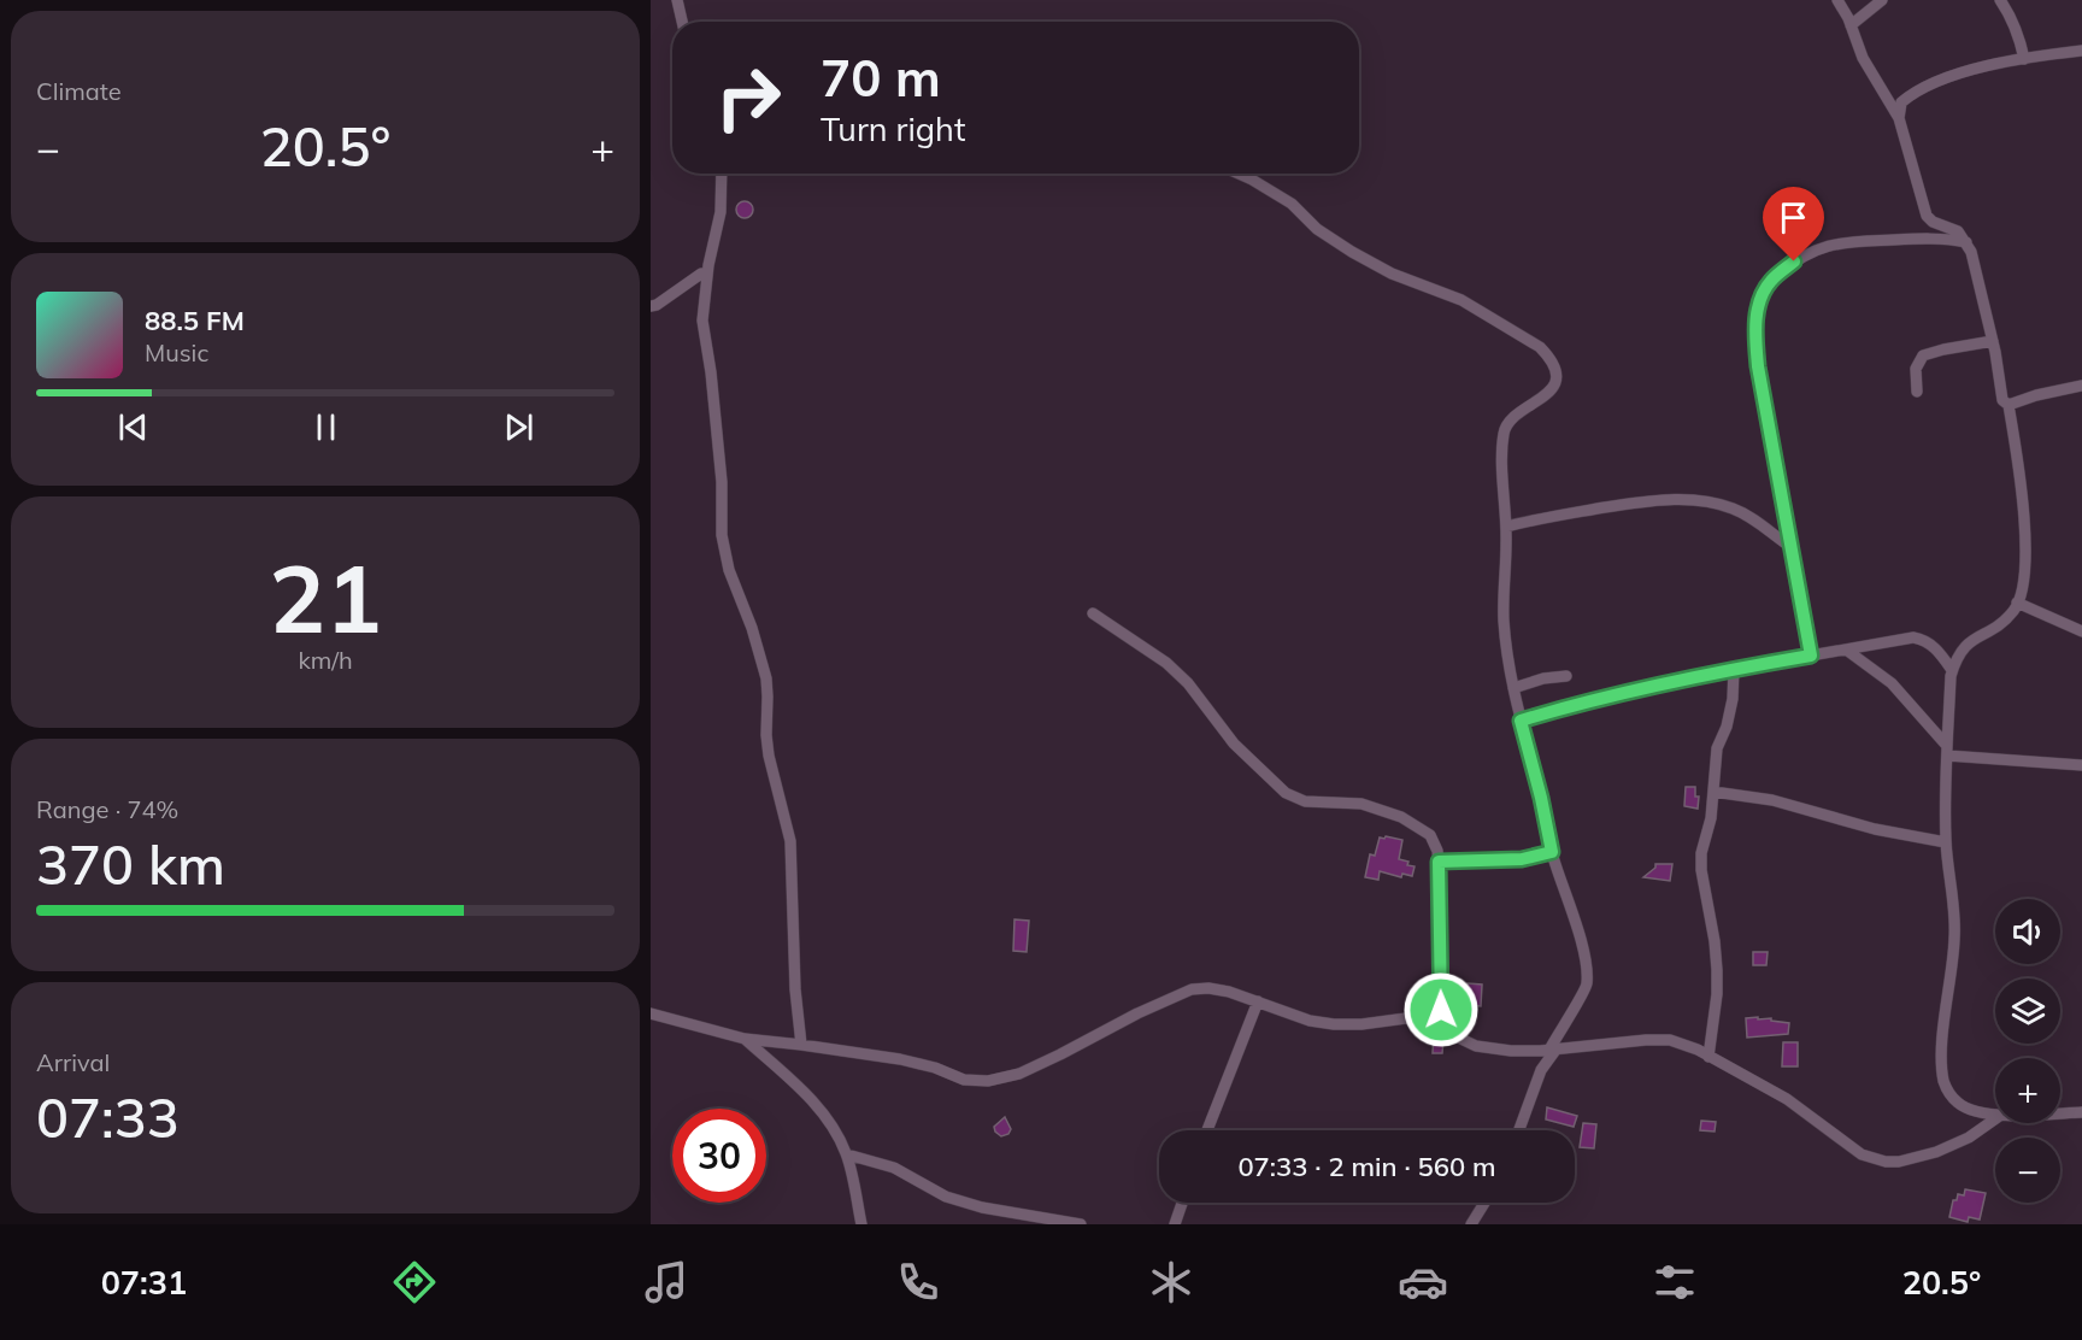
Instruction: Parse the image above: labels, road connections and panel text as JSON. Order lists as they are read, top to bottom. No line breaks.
{"page":{"tile":["Climate",["21","km/h"],["Range · 74%","370 km"],["Arrival","07:33"]],"turn":["70 m","Turn right"],"heat":["−","20.5°","+"],"song":["88.5 FM","Music"],"map_buttons":["+","−"],"limit":"30","trip":"07:33 · 2 min · 560 m","tabs":["07:31","20.5°"]}}
